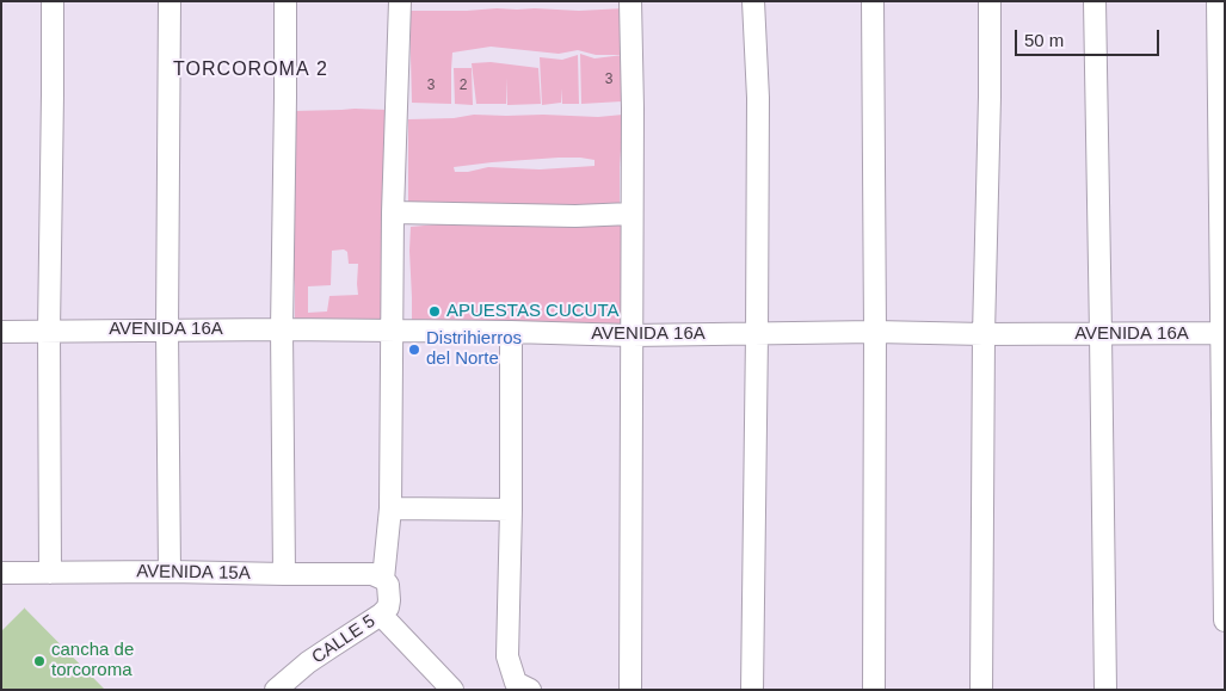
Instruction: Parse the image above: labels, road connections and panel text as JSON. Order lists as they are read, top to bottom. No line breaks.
{"streets":{"street":["AVENIDA 16A","AVENIDA 15A","CALLE 5"]},"crossings":[["AVENIDA 16A","CALLE 5"],["AVENIDA 15A","CALLE 5"]],"districts":["TORCOROMA 2"],"places":["APUESTAS CUCUTA","Distrihierros del Norte","cancha de torcoroma"],"house_numbers":["3","3","2"],"scale_bar":"50 m"}
